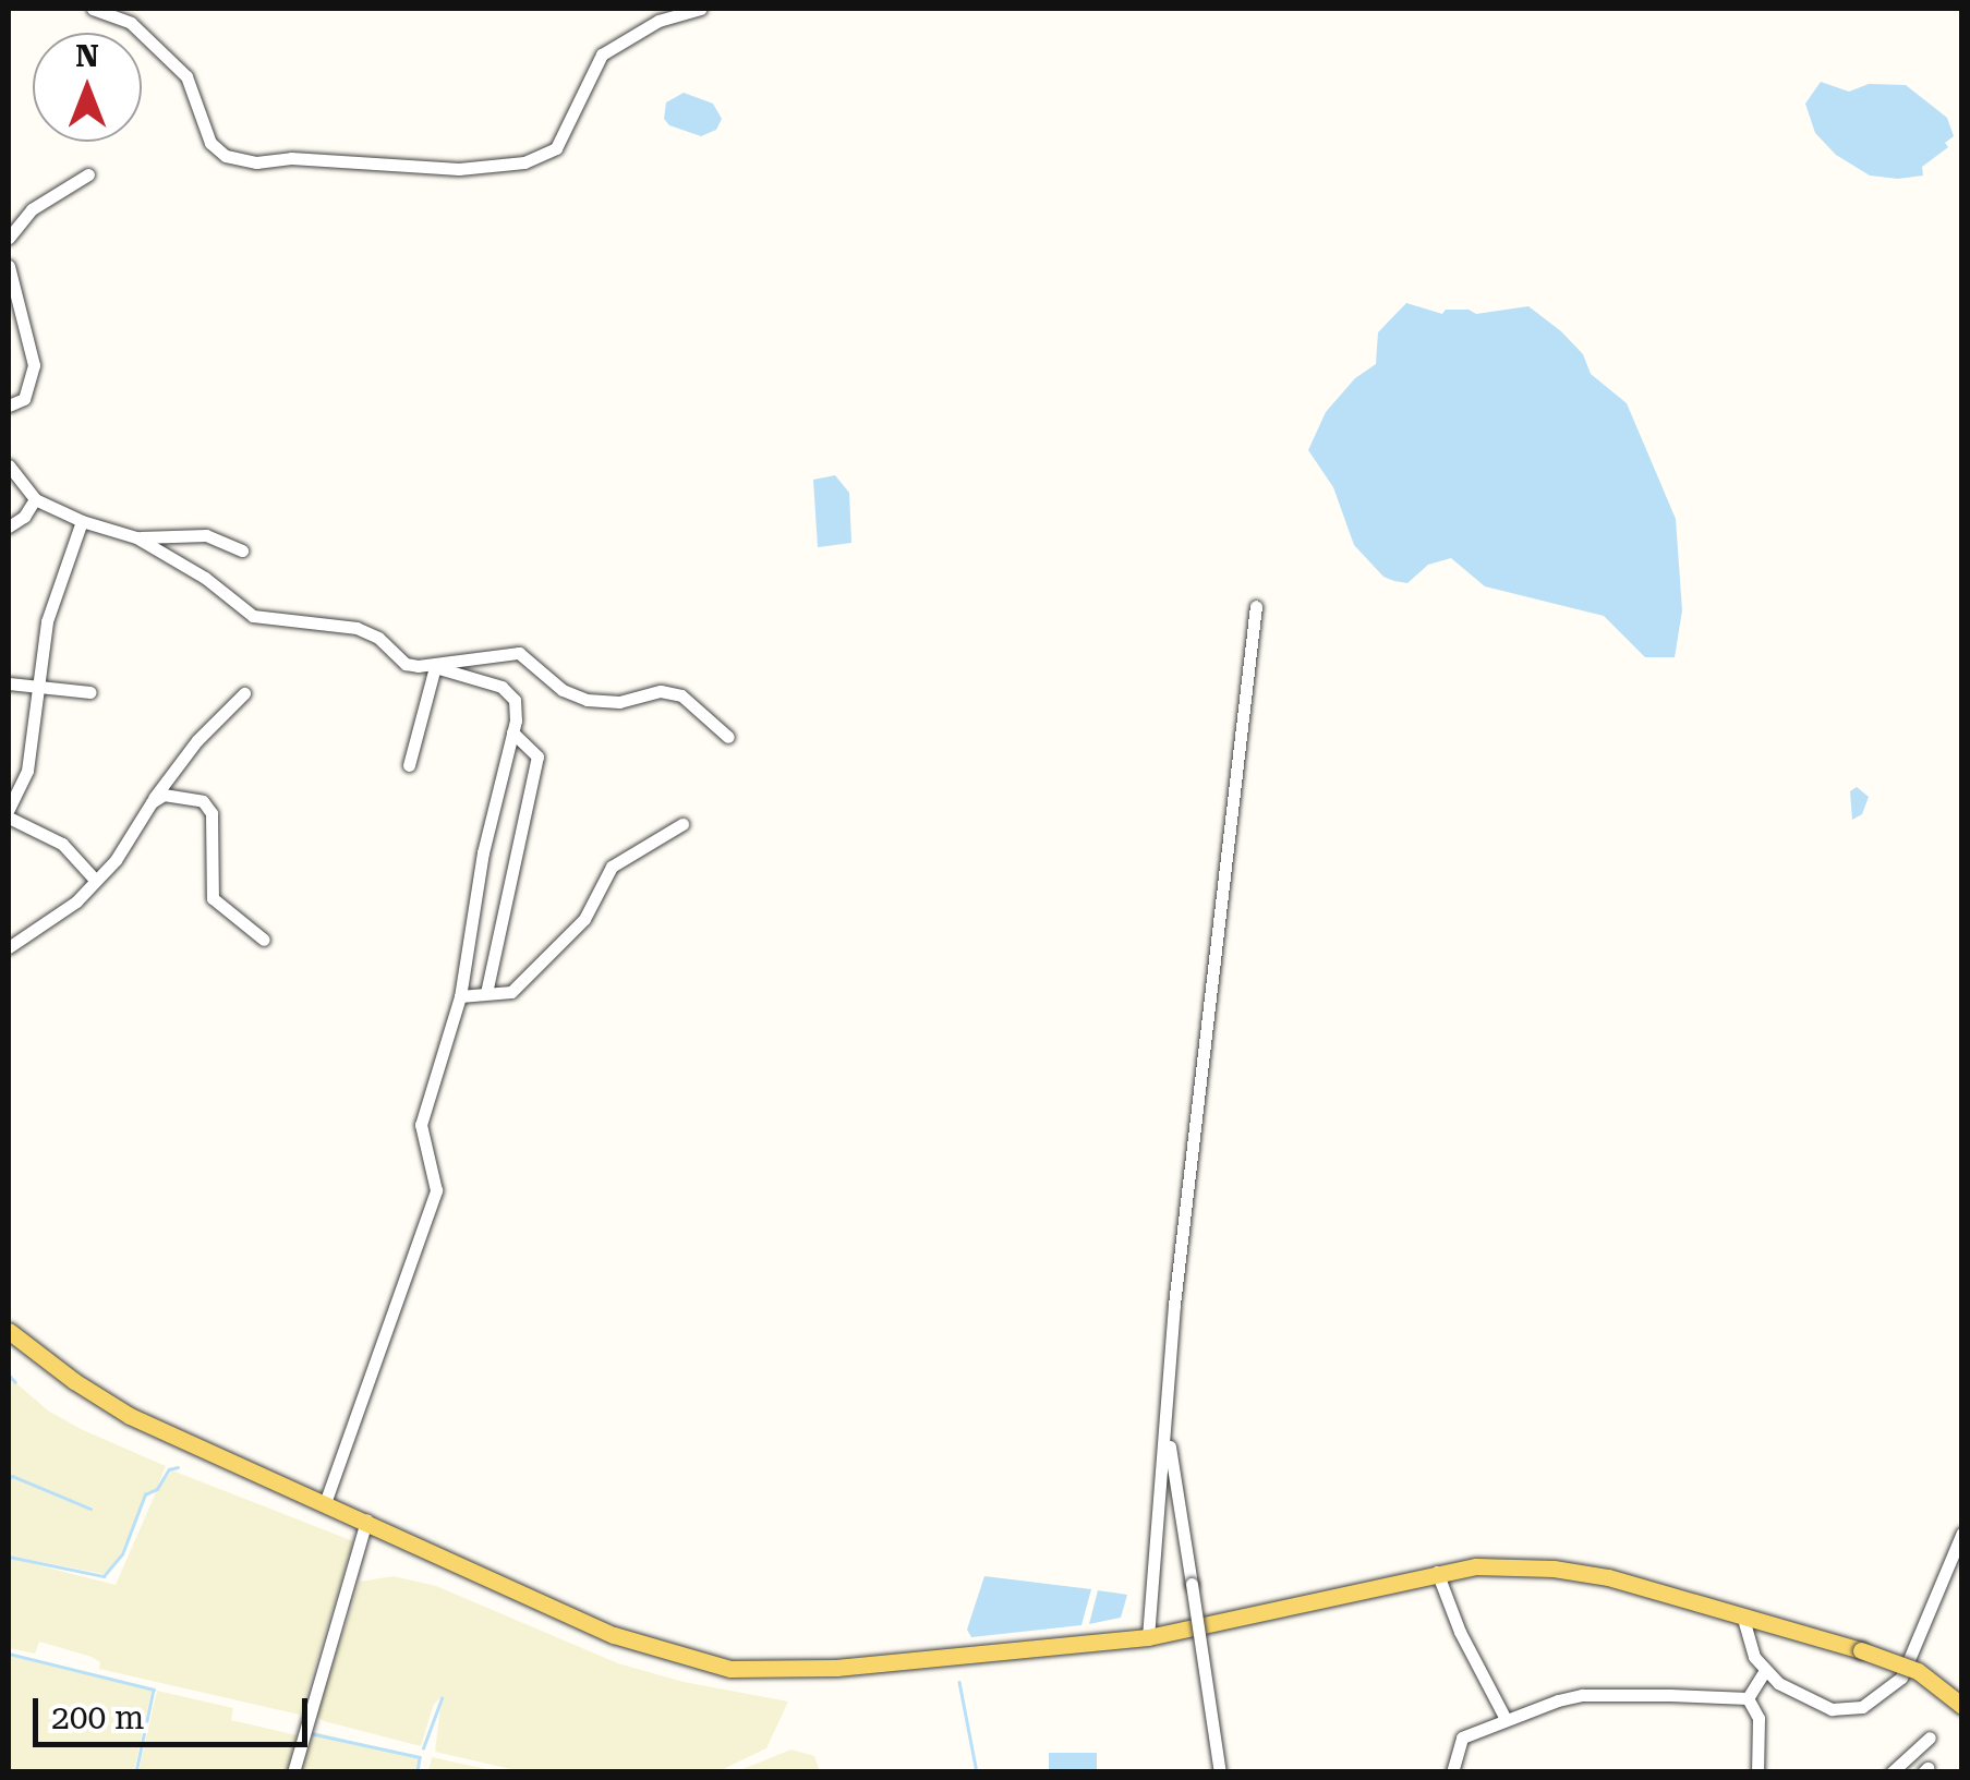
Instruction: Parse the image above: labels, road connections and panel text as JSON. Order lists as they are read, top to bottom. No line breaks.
{"scale_bar":"200 m","north":"top"}
